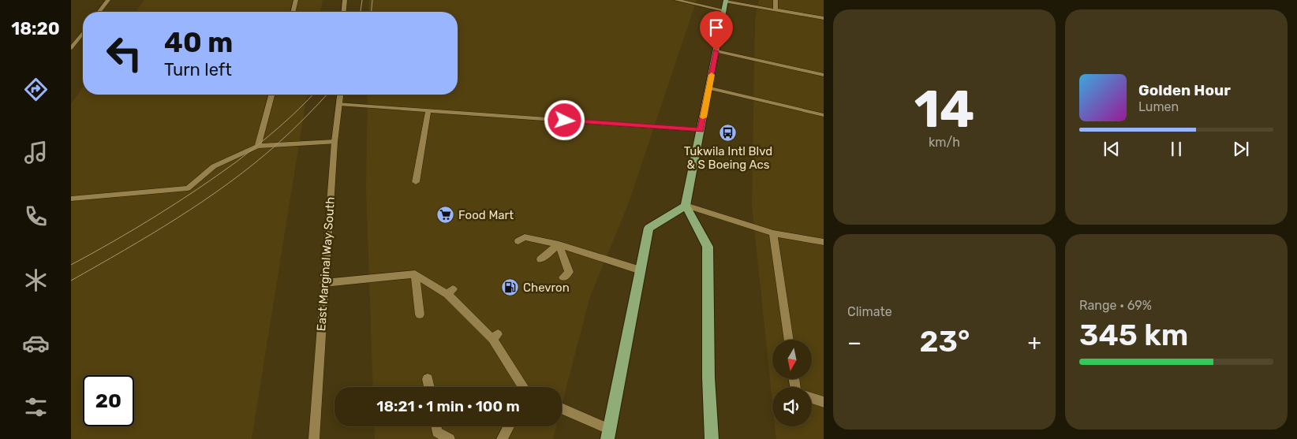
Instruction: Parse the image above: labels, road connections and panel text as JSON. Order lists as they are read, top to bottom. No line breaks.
{"streets":{"street":["East Marginal Way South"]},"places":{"bus stop":["Tukwila Intl Blvd & S Boeing Acs"],"supermarket":["Food Mart"],"fuel station":["Chevron"]},"north":"bottom","page":{"tabs":"18:20","tile":[["14","km/h"],"Climate",["Range · 69%","345 km"]],"turn":["40 m","Turn left"],"song":["Golden Hour","Lumen"],"heat":["−","23°","+"],"limit":"20","trip":"18:21 · 1 min · 100 m"}}
